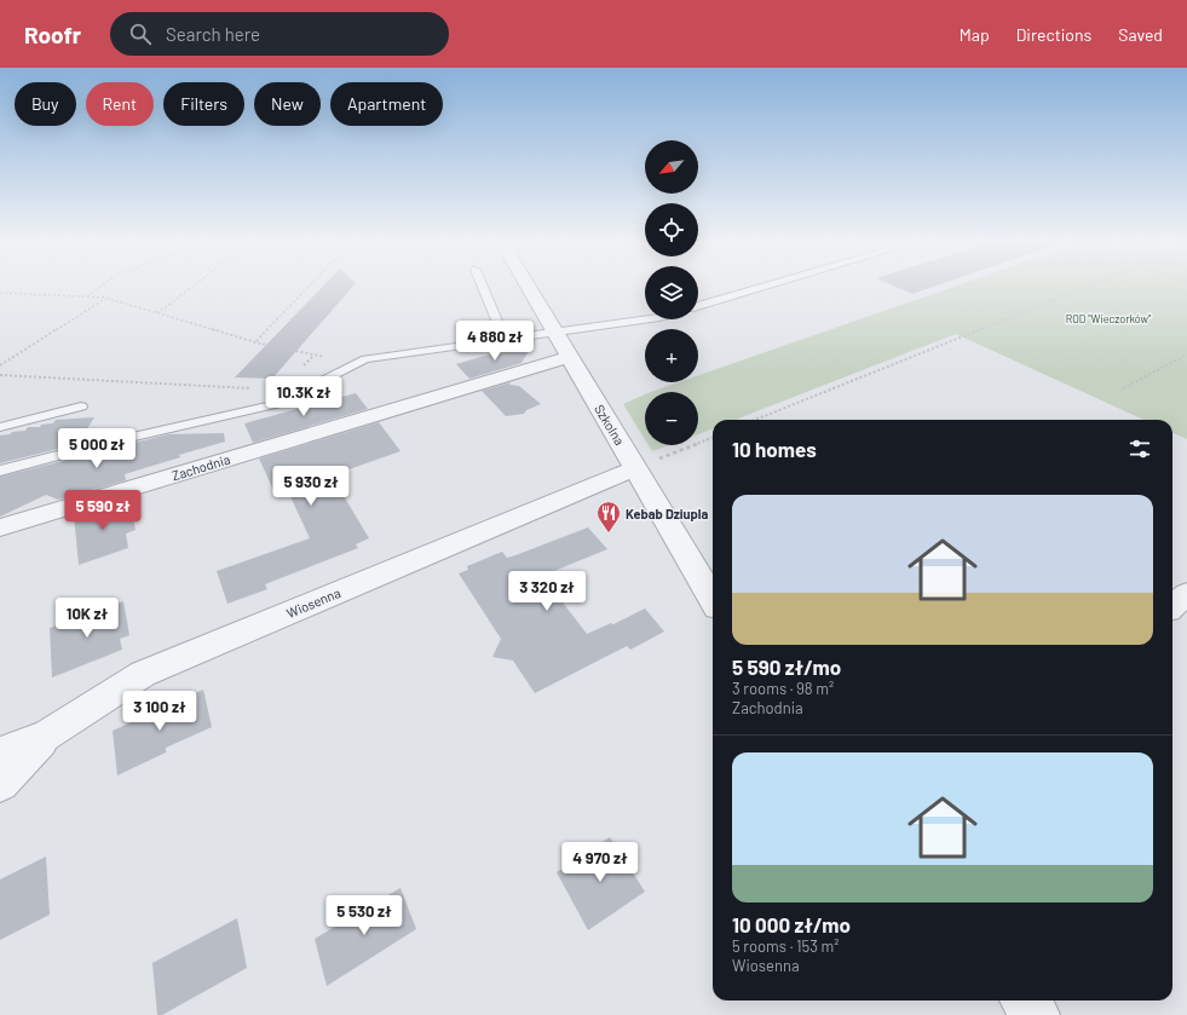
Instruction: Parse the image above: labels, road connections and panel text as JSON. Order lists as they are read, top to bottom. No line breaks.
{"streets":{"street":["Szkolna","Zachodnia","Wiosenna"]},"crossings":[["Szkolna","Zachodnia"],["Szkolna","Wiosenna"]],"parks":["ROD \"Wieczorków\""],"places":{"restaurant":["Kebab Dziupla"]},"north":"bottom left","page":{"header":"Roofr","search":"Search here","nav":["Map","Directions","Saved"],"chip":["Buy","Rent","Filters","New","Apartment"],"map_buttons":["+","−"],"price":["4 880 zł","10.3K zł","5 000 zł","5 930 zł","5 590 zł","3 320 zł","10K zł","3 100 zł","4 970 zł","5 530 zł"],"heading":"10 homes","list":[{"name":"5 590 zł/mo","note":"3 rooms · 98 m² · Zachodnia"},{"name":"10 000 zł/mo","note":"5 rooms · 153 m² · Wiosenna"}]}}
